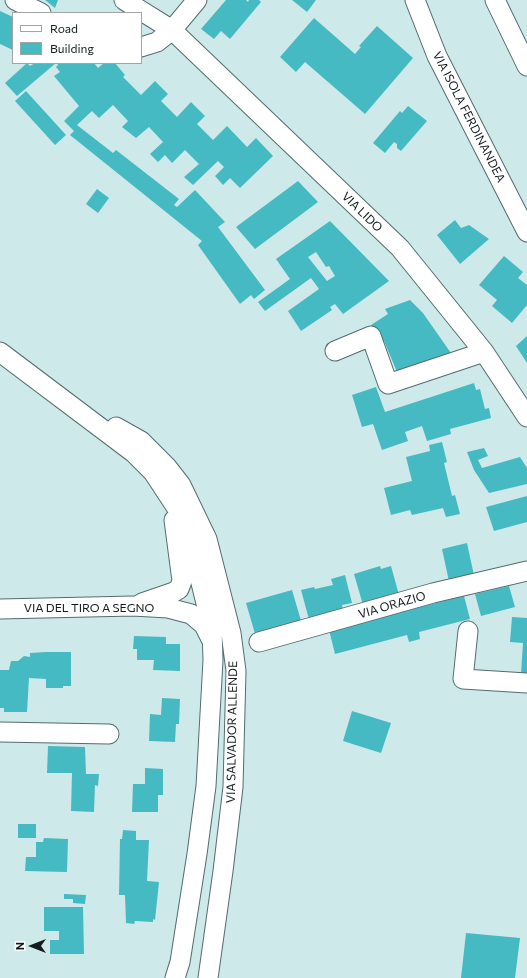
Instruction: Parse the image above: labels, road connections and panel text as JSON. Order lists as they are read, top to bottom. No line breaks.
{"streets":{"street":["VIA ISOLA FERDINANDEA","VIA LIDO","VIA ORAZIO","VIA DEL TIRO A SEGNO","VIA SALVADOR ALLENDE"]},"crossings":[["VIA DEL TIRO A SEGNO","VIA SALVADOR ALLENDE"]],"legend":["Road","Building"],"north":"left"}
